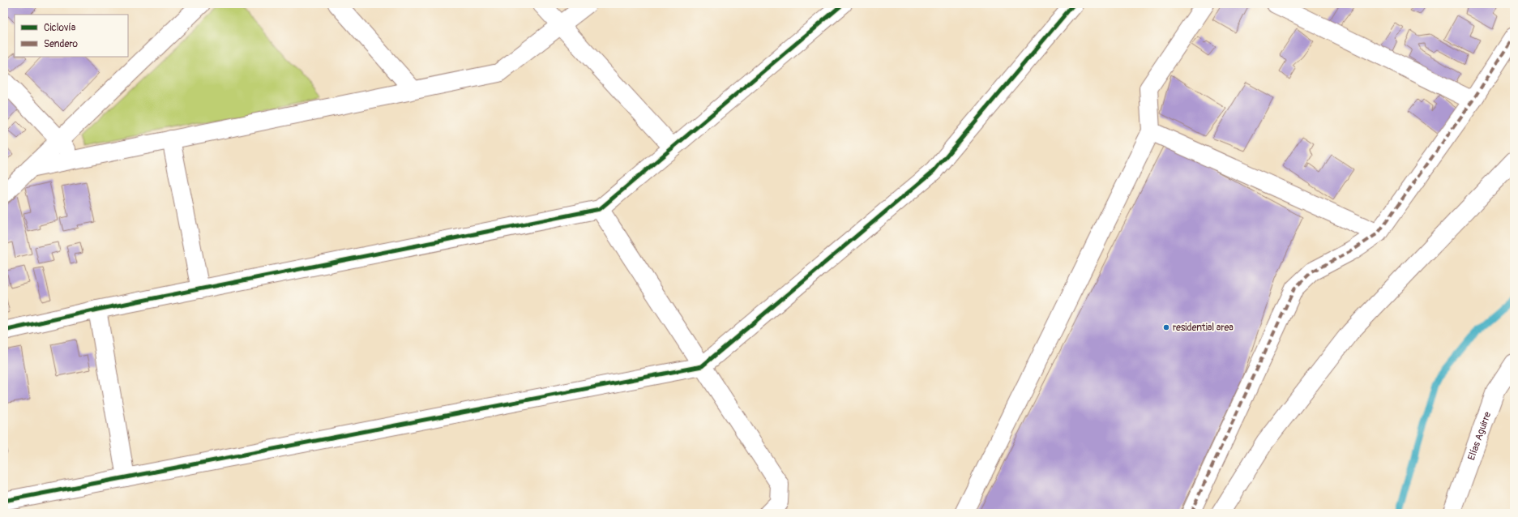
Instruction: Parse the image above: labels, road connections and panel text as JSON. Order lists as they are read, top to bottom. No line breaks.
{"streets":{"street":["Elías Aguirre"]},"places":["residential area"],"legend":["Ciclovía","Sendero"]}
